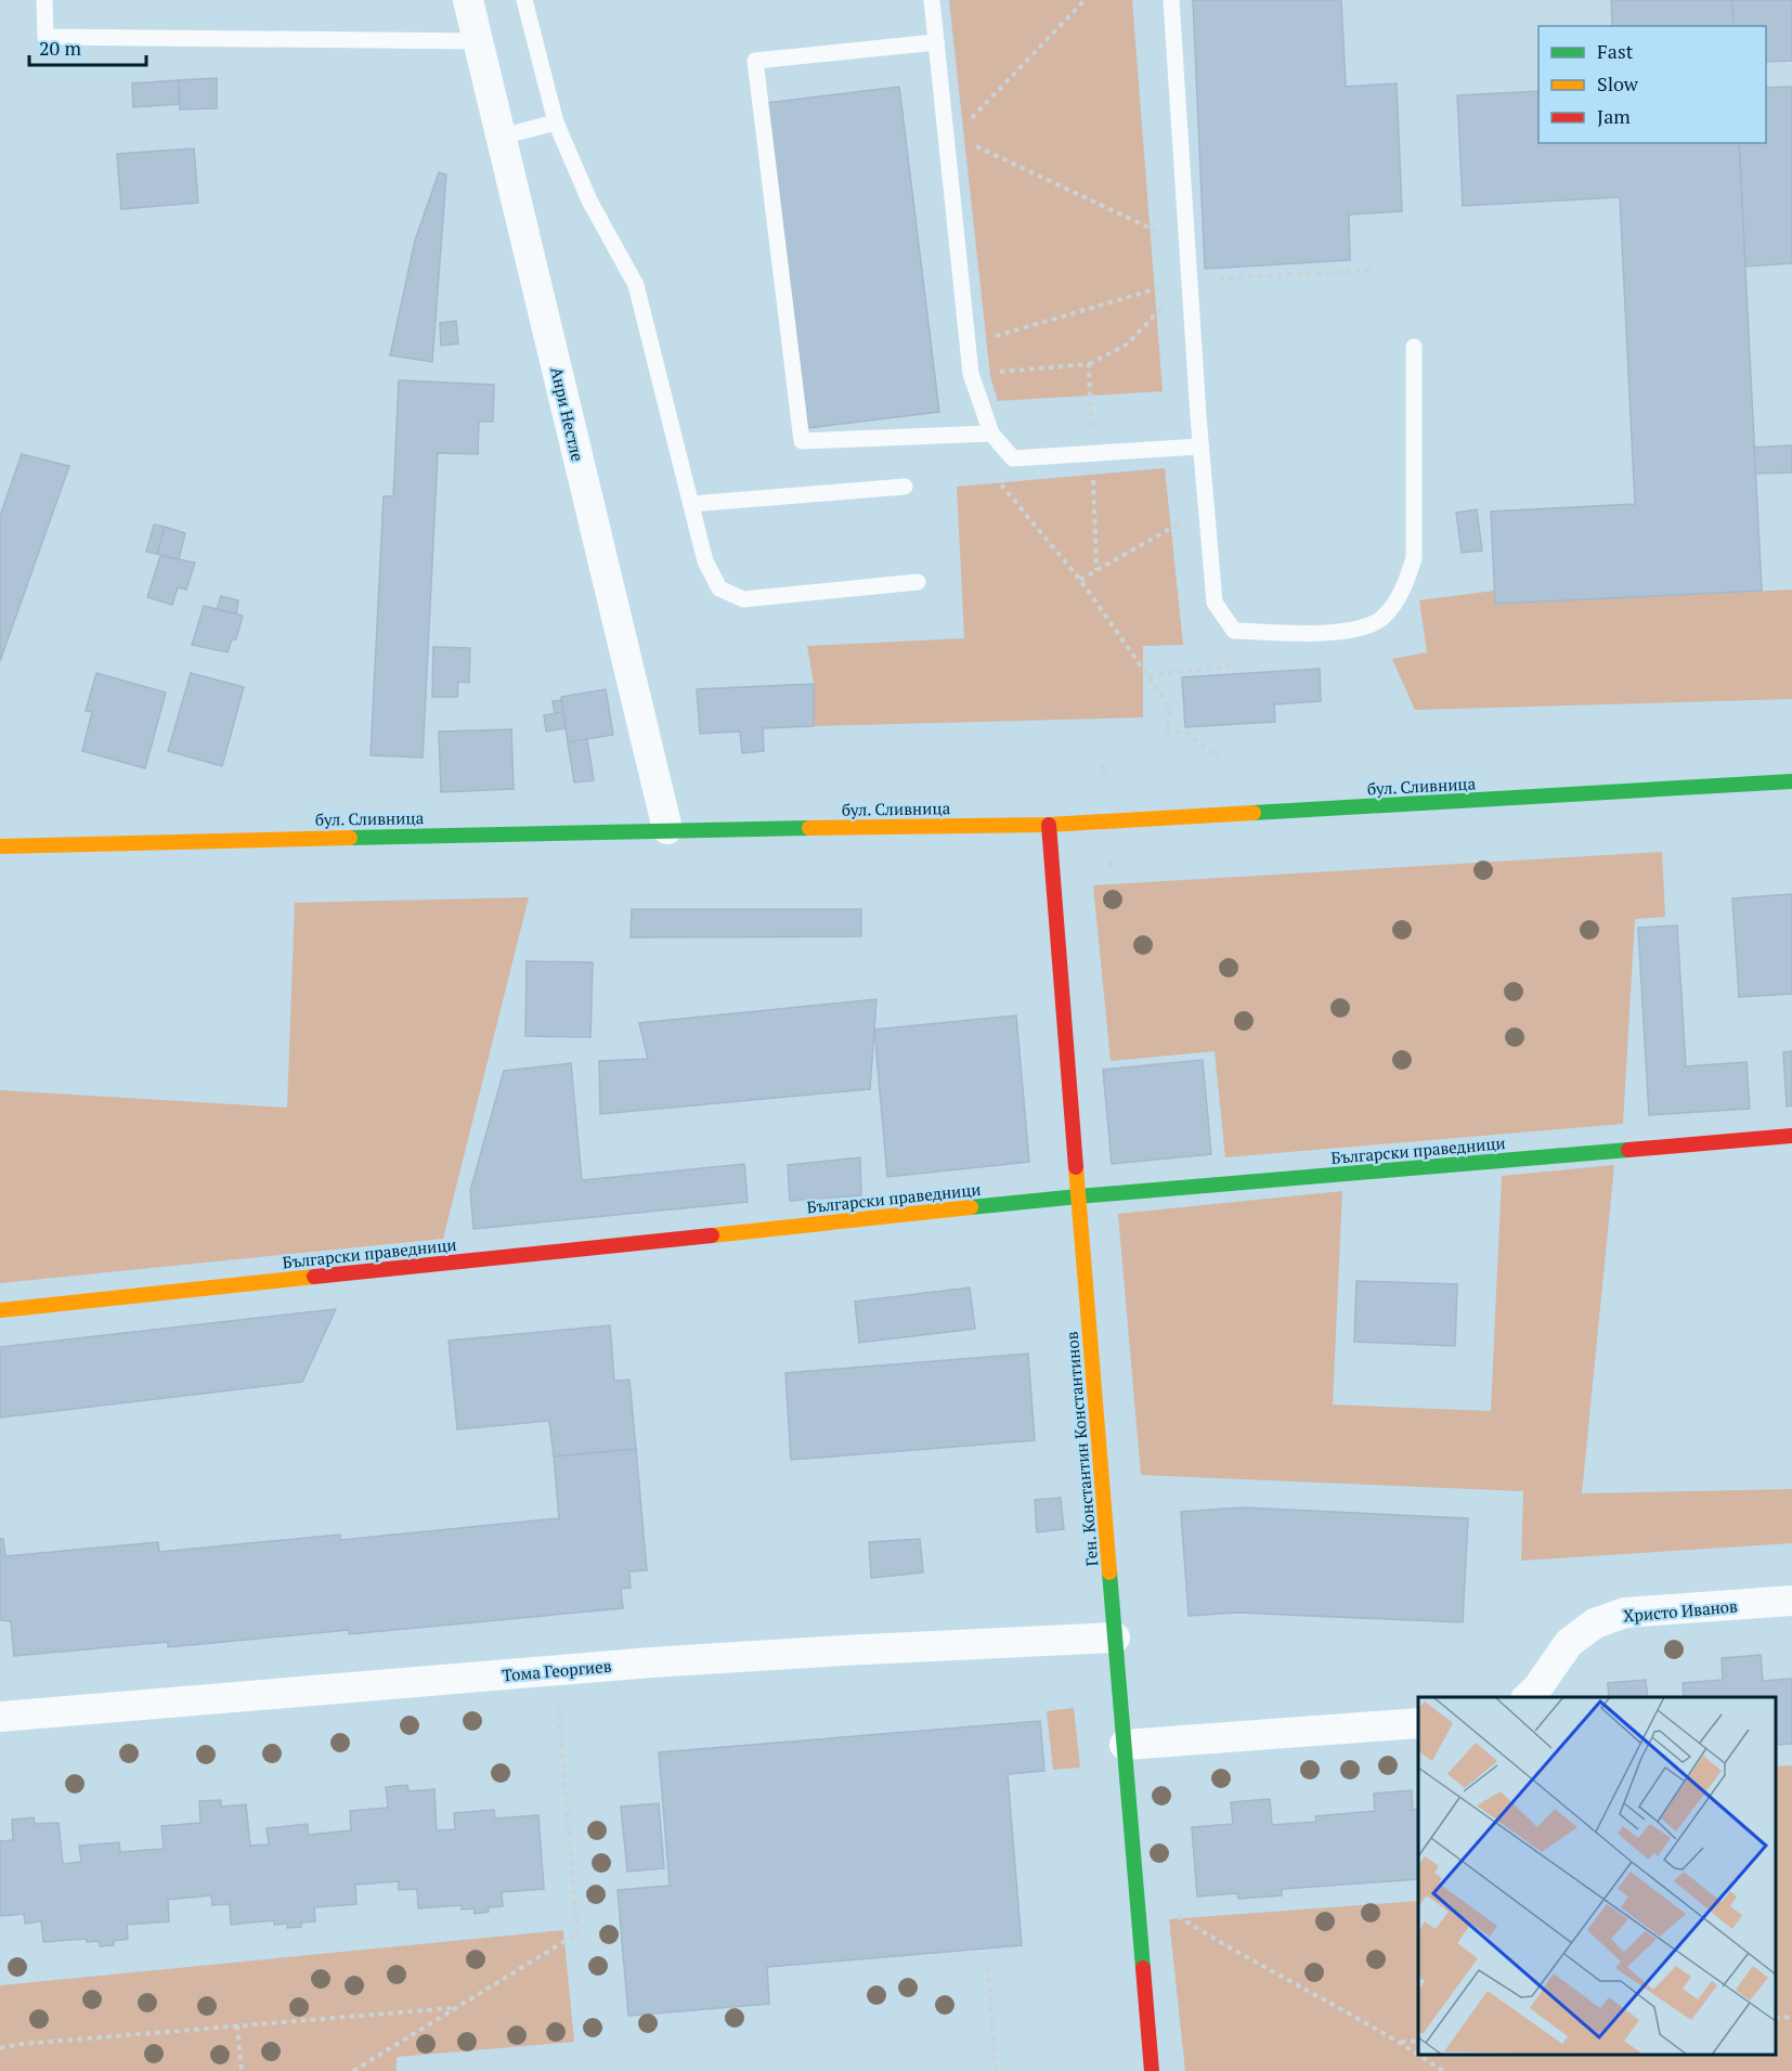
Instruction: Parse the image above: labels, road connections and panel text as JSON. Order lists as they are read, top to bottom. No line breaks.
{"streets":{"street":["Анри Нестле","бул. Сливница","Български праведници","Ген. Константин Константинов","Христо Иванов","Тома Георгиев"]},"crossings":[["Анри Нестле","бул. Сливница"],["бул. Сливница","Ген. Константин Константинов"],["Български праведници","Ген. Константин Константинов"],["Ген. Константин Константинов","Тома Георгиев"]],"legend":["Fast","Slow","Jam"],"scale_bar":"20 m"}
